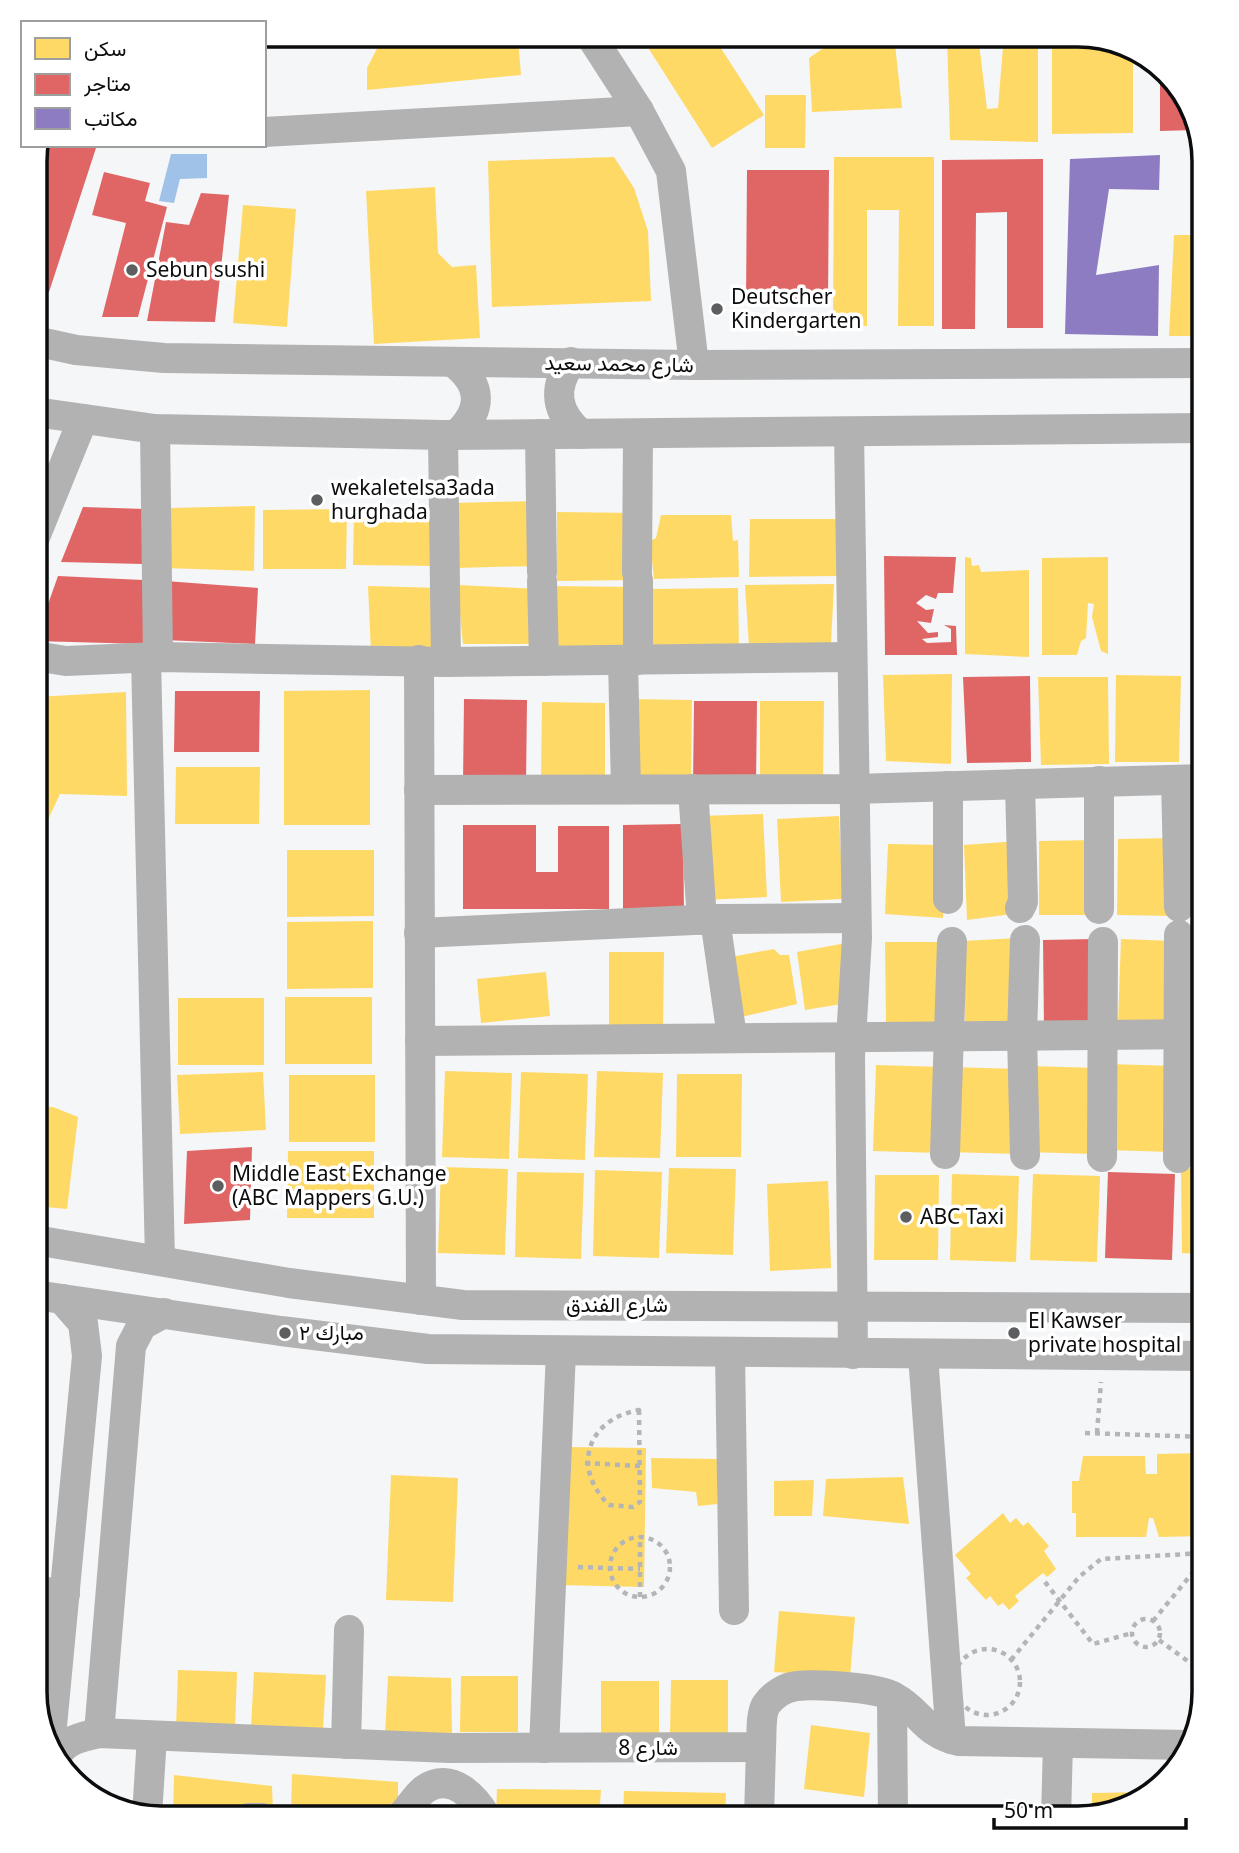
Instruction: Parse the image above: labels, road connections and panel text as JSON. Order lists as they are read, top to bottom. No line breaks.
{"streets":{"street":["شارع محمد سعيد","شارع الفندق","شارع 8"]},"places":["Sebun sushi","Deutscher Kindergarten","wekaletelsa3ada hurghada","Middle East Exchange (ABC Mappers G.U.)","ABC Taxi","مبارك ٢","El Kawser private hospital"],"legend":["سكن","متاجر","مكاتب"],"scale_bar":"50 m"}
